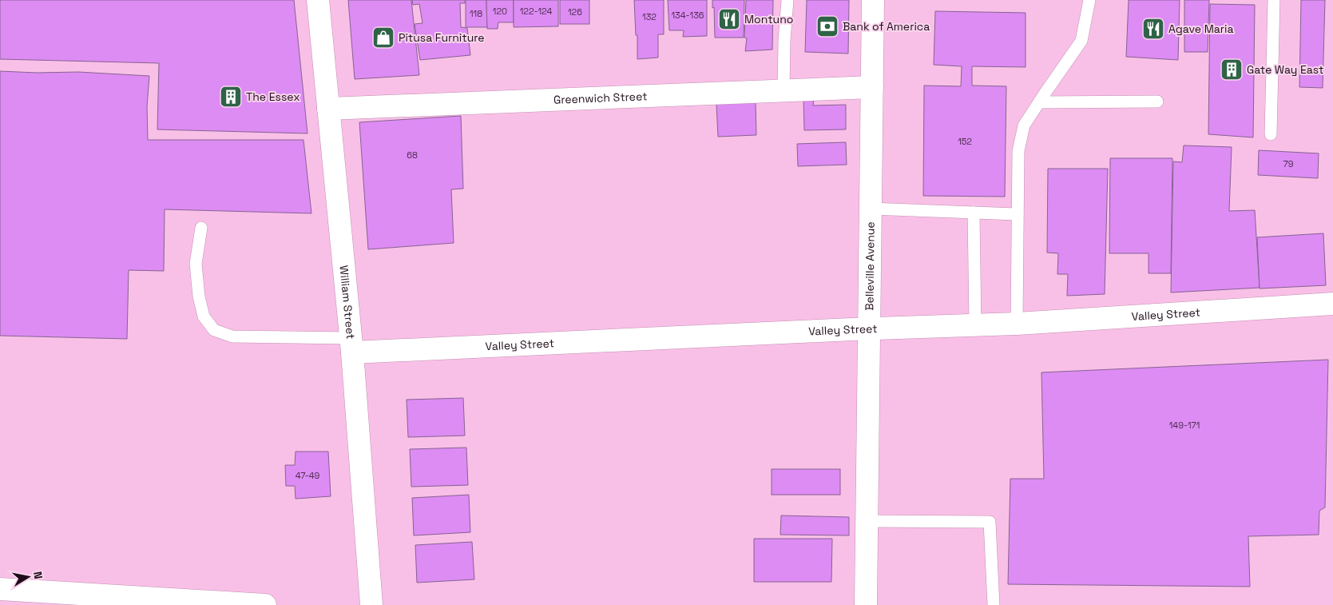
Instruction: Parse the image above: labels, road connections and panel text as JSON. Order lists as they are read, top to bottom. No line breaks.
{"streets":{"street":["Greenwich Street","Belleville Avenue","William Street","Valley Street"]},"crossings":[["Greenwich Street","Belleville Avenue"],["Greenwich Street","William Street"],["Belleville Avenue","Valley Street"],["William Street","Valley Street"]],"places":{"restaurant":["Montuno","Agave Maria"],"bank":["Bank of America"],"shop":["Pitusa Furniture"],"building":["Gate Way East","The Essex"]},"house_numbers":["120","122-124","126","118","134-136","132","152","68","79","149-171","47-49"],"north":"right"}
